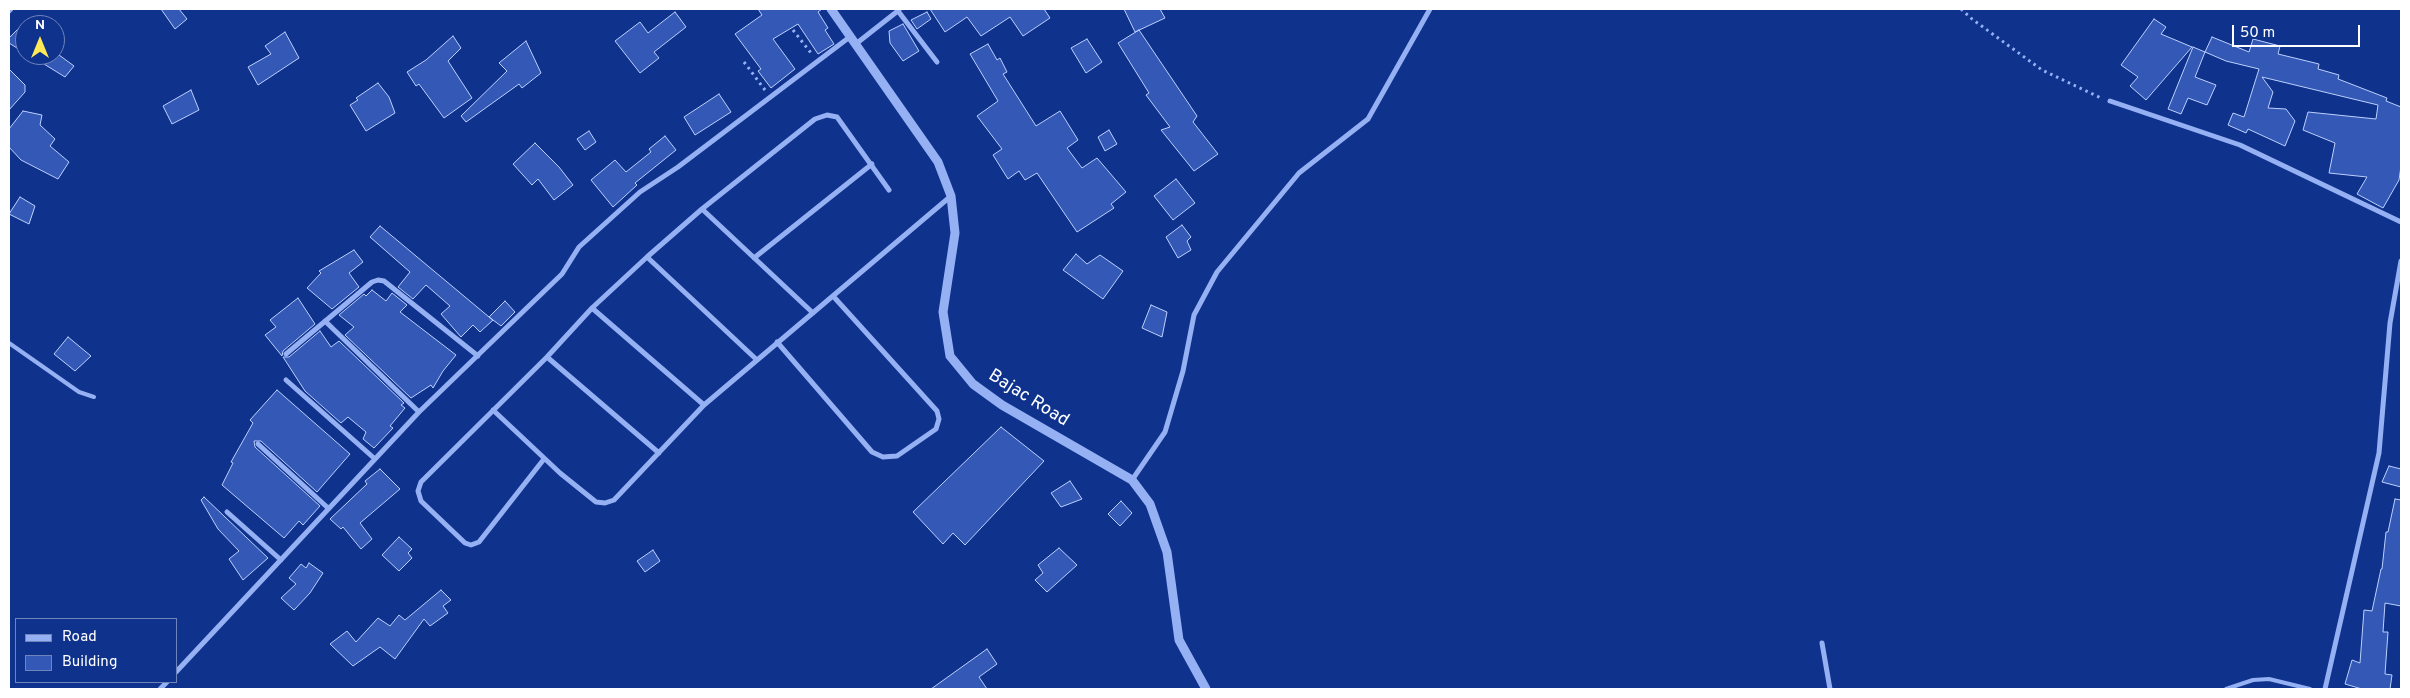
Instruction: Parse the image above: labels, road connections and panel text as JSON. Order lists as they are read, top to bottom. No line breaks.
{"streets":{"street":["Bajac Road"]},"legend":["Road","Building"],"scale_bar":"50 m","north":"top"}
